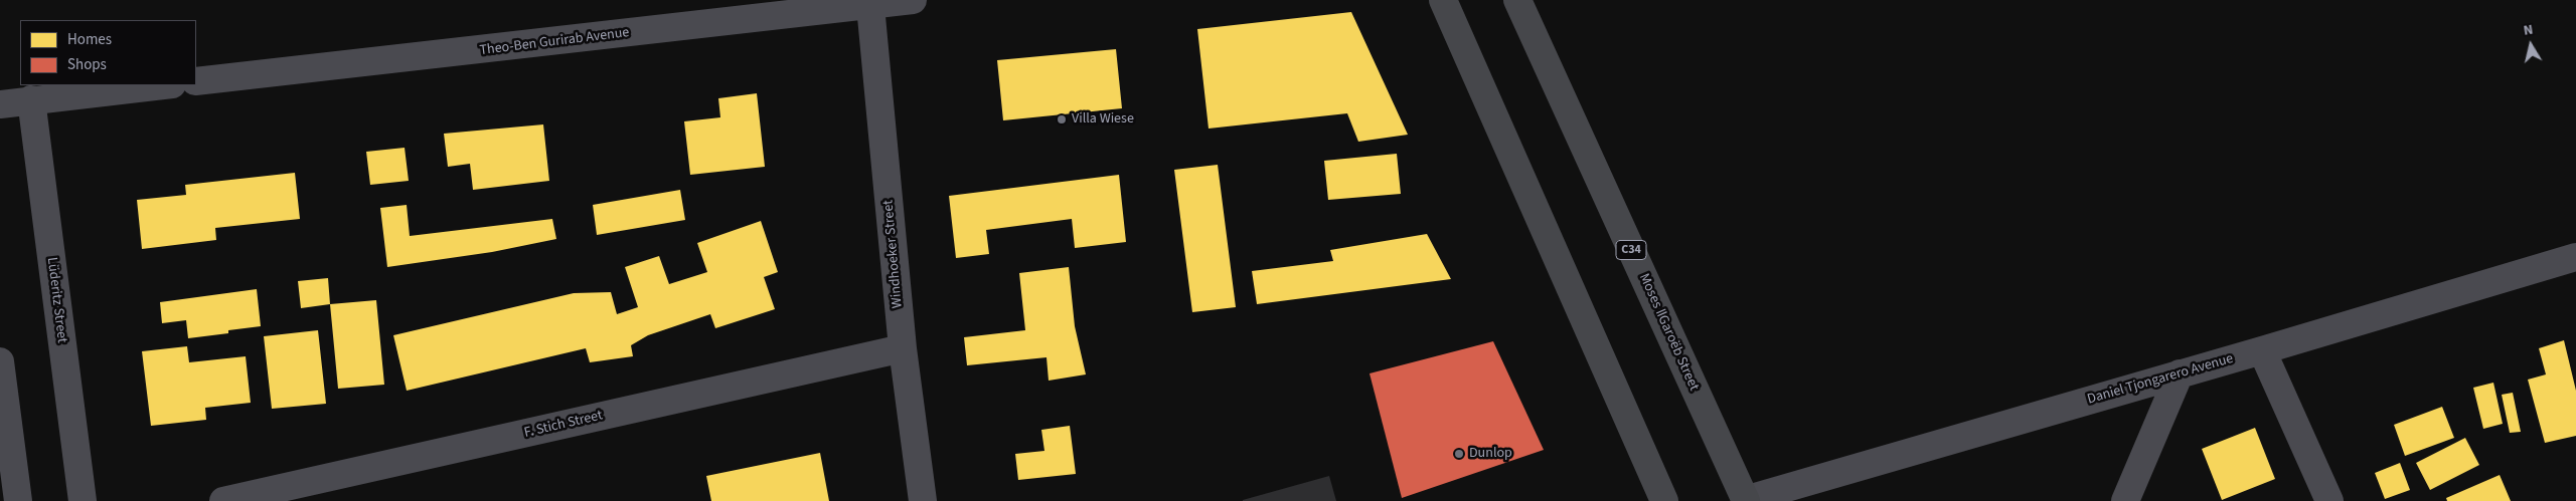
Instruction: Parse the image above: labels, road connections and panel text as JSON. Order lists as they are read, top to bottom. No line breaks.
{"streets":{"main road":["C34","Moses ǁGaroëb Street"],"street":["Theo-Ben Gurirab Avenue","Windhoeker Street","Lüderitz Street","Daniel Tjongarero Avenue","F. Stich Street"]},"crossings":[["Theo-Ben Gurirab Avenue","Windhoeker Street"],["Windhoeker Street","F. Stich Street"],["Moses ǁGaroëb Street","Daniel Tjongarero Avenue"]],"places":["Villa Wiese","Dunlop"],"legend":["Homes","Shops"],"north":"top"}
